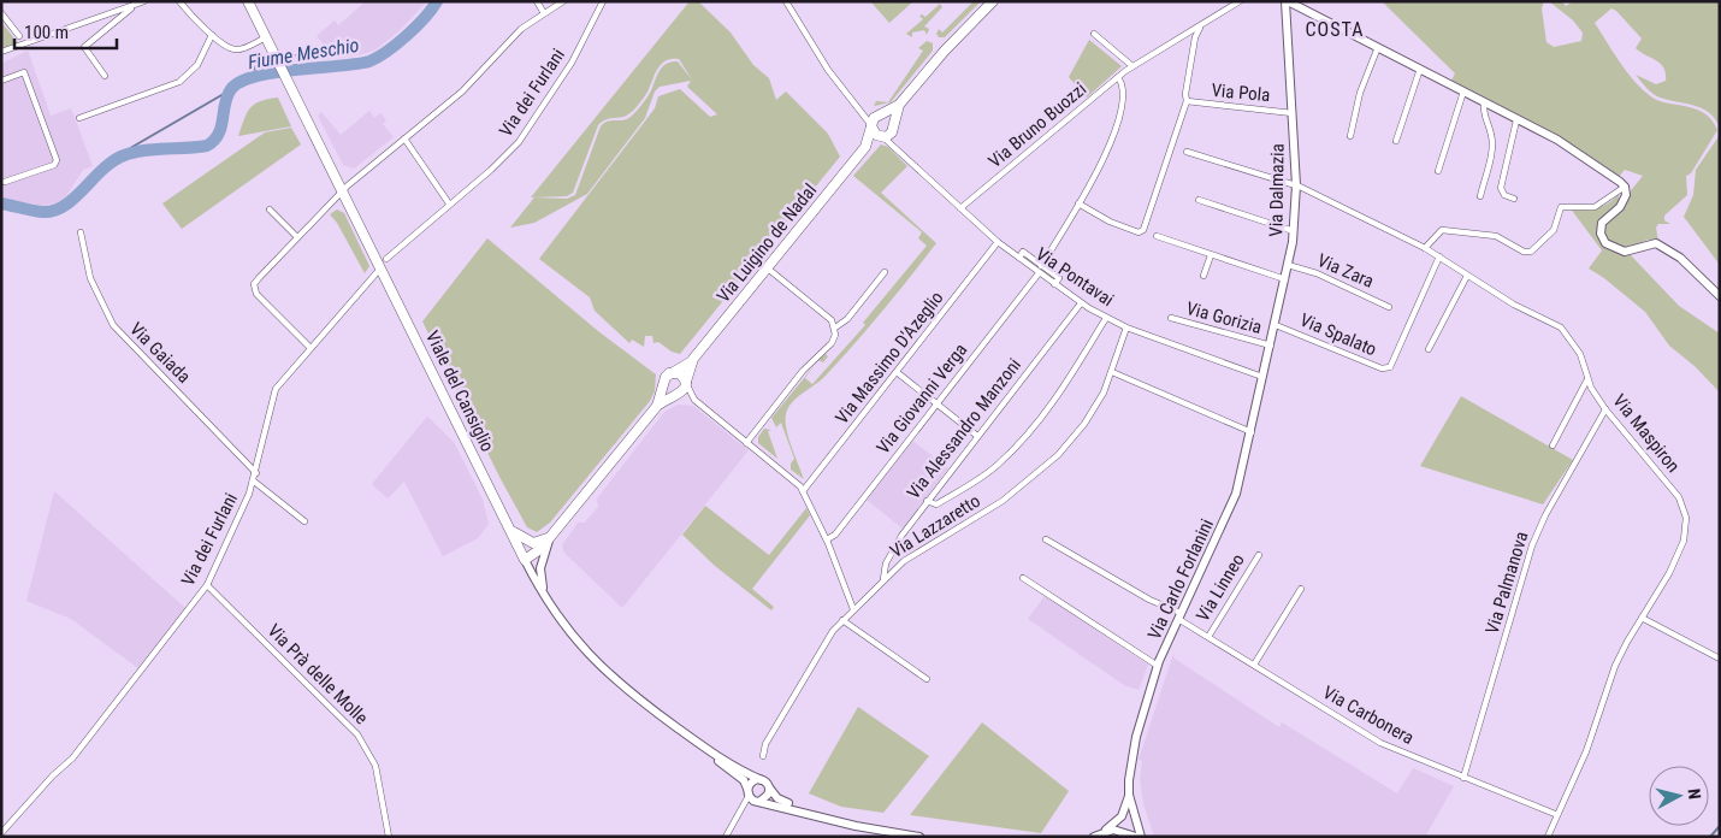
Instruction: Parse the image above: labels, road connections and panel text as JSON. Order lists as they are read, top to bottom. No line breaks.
{"streets":{"main road":["Via Luigino de Nadal","Viale del Cansiglio"],"street":["Via dei Furlani","Via Pola","Via Bruno Buozzi","Via Dalmazia","Via Zara","Via Pontavai","Via Gorizia","Via Spalato","Via Gaiada","Via Massimo D'Azeglio","Via Giovanni Verga","Via Alessandro Manzoni","Via Maspiron","Via Lazzaretto","Via Carlo Forlanini","Via Palmanova","Via Linneo","Via Prà delle Molle","Via Carbonera"]},"crossings":[["Via dei Furlani","Via Gaiada"],["Via dei Furlani","Viale del Cansiglio"],["Via dei Furlani","Via Prà delle Molle"],["Via Pola","Via Dalmazia"],["Via Bruno Buozzi","Via Pontavai"],["Via Dalmazia","Via Zara"],["Via Dalmazia","Via Pontavai"],["Via Dalmazia","Via Gorizia"],["Via Dalmazia","Via Spalato"],["Via Dalmazia","Via Maspiron"],["Via Dalmazia","Via Carlo Forlanini"],["Via Luigino de Nadal","Via Pontavai"],["Via Luigino de Nadal","Viale del Cansiglio"],["Via Pontavai","Via Massimo D'Azeglio"],["Via Pontavai","Via Giovanni Verga"],["Via Pontavai","Via Alessandro Manzoni"],["Via Pontavai","Via Lazzaretto"],["Via Pontavai","Via Carlo Forlanini"],["Via Spalato","Via Maspiron"],["Via Alessandro Manzoni","Via Lazzaretto"],["Via Maspiron","Via Palmanova"],["Via Maspiron","Via Carbonera"],["Via Carlo Forlanini","Via Carbonera"],["Via Palmanova","Via Carbonera"],["Via Linneo","Via Carbonera"]],"districts":["COSTA"],"water":["Fiume Meschio"],"scale_bar":"100 m","north":"right"}
